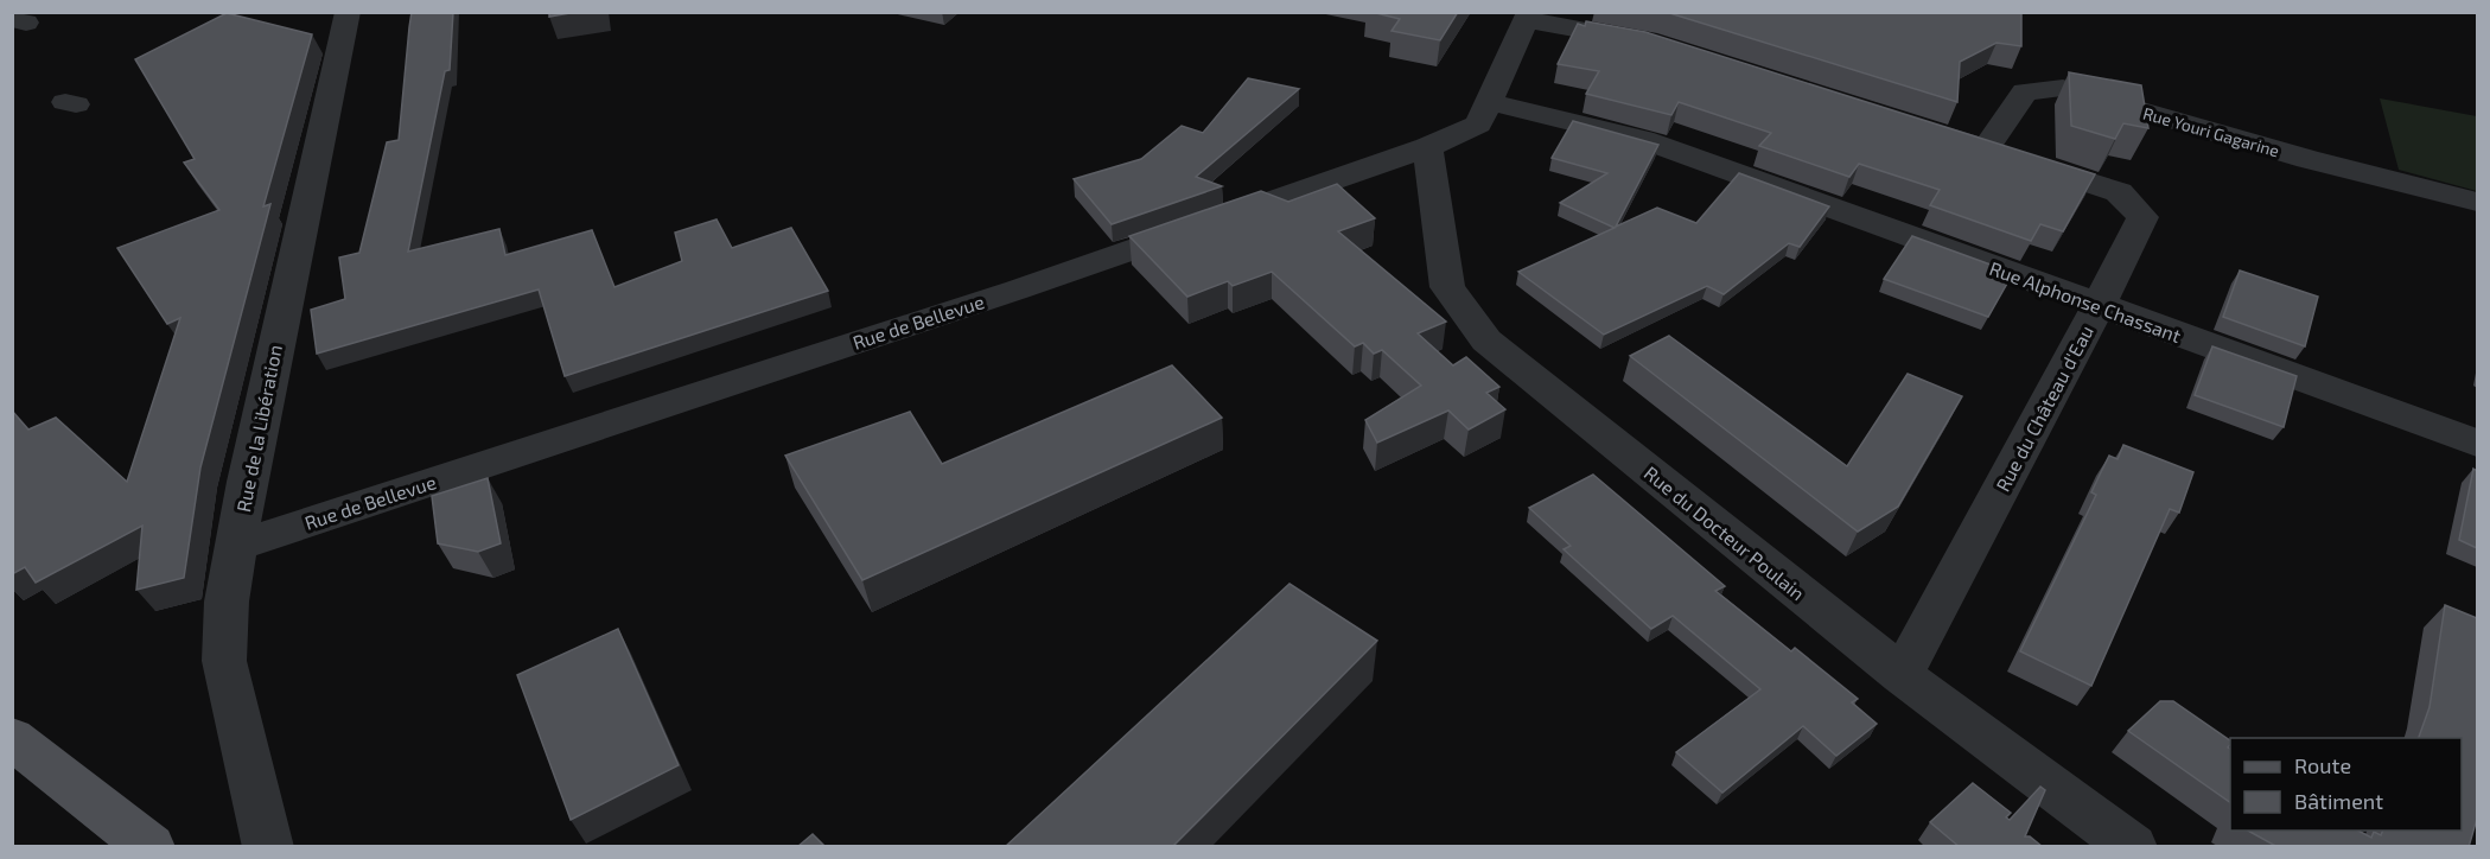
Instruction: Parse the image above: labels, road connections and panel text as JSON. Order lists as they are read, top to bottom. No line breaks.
{"streets":{"street":["Rue Youri Gagarine","Rue Alphonse Chassant","Rue de Bellevue","Rue du Château d'Eau","Rue de la Libération","Rue du Docteur Poulain"]},"crossings":[["Rue Youri Gagarine","Rue du Château d'Eau"],["Rue Alphonse Chassant","Rue de Bellevue"],["Rue Alphonse Chassant","Rue du Château d'Eau"],["Rue de Bellevue","Rue de la Libération"],["Rue de Bellevue","Rue du Docteur Poulain"],["Rue du Château d'Eau","Rue du Docteur Poulain"]],"legend":["Route","Bâtiment"]}
